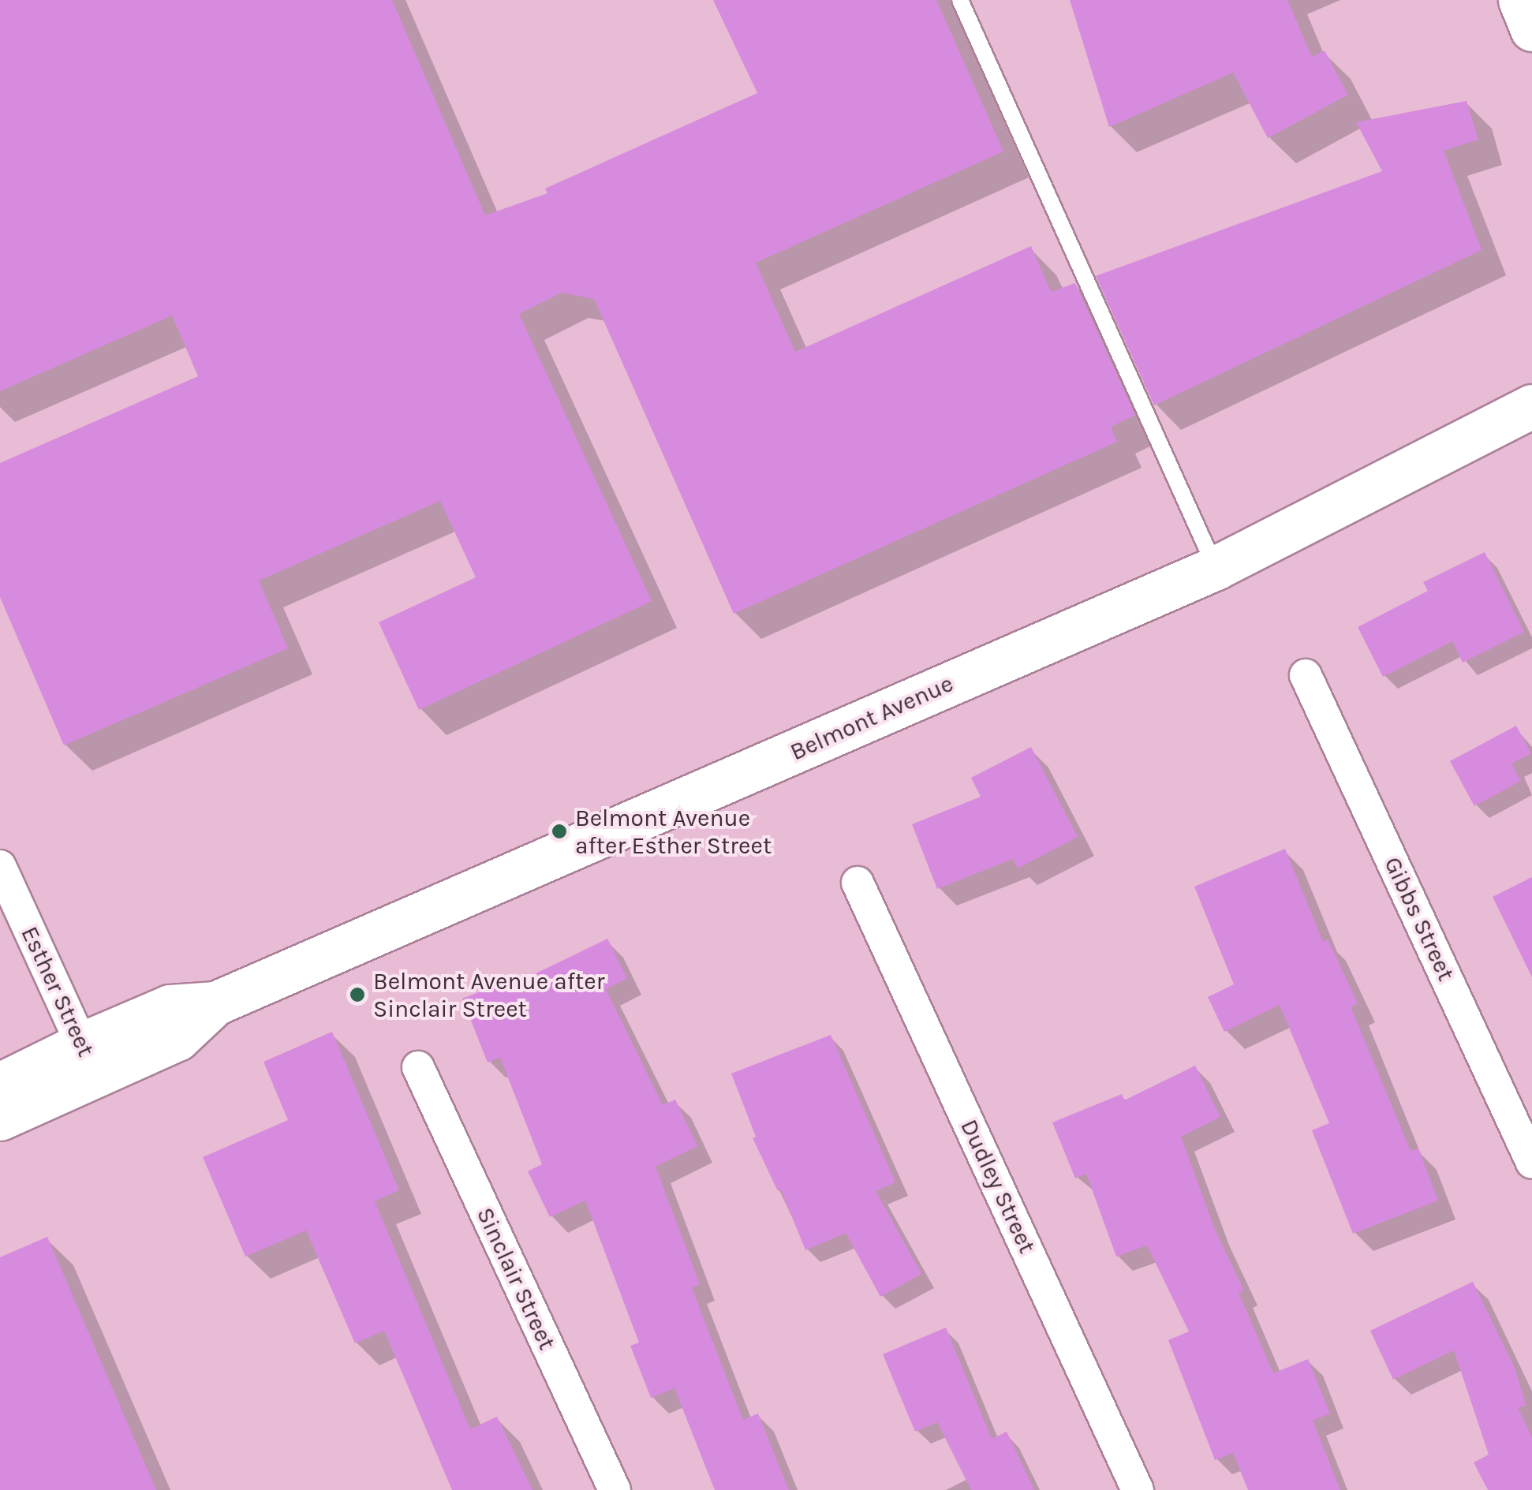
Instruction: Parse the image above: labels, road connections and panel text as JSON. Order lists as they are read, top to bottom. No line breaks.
{"streets":{"main road":["Belmont Avenue"],"street":["Gibbs Street","Esther Street","Dudley Street","Sinclair Street"]},"crossings":[["Belmont Avenue","Esther Street"]],"places":["Belmont Avenue after Esther Street","Belmont Avenue after Sinclair Street"]}
